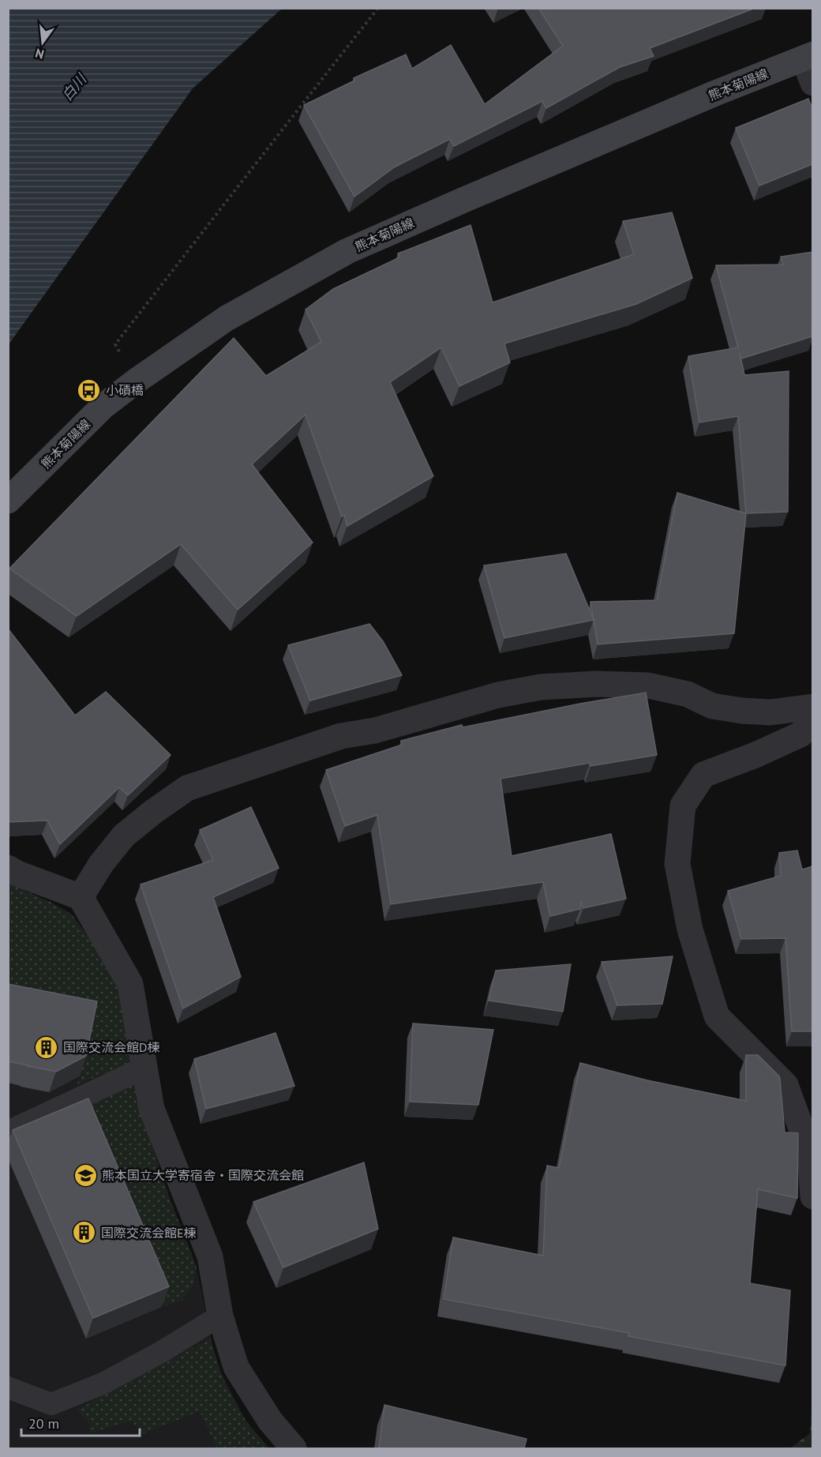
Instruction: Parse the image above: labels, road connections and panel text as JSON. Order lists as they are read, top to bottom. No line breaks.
{"streets":{"main road":["熊本菊陽線"]},"water":["白川"],"places":{"bus stop":["小磧橋"],"building":["国際交流会館D棟","国際交流会館E棟"],"school or university":["熊本国立大学寄宿舎・国際交流会館"]},"scale_bar":"20 m","north":"bottom"}
